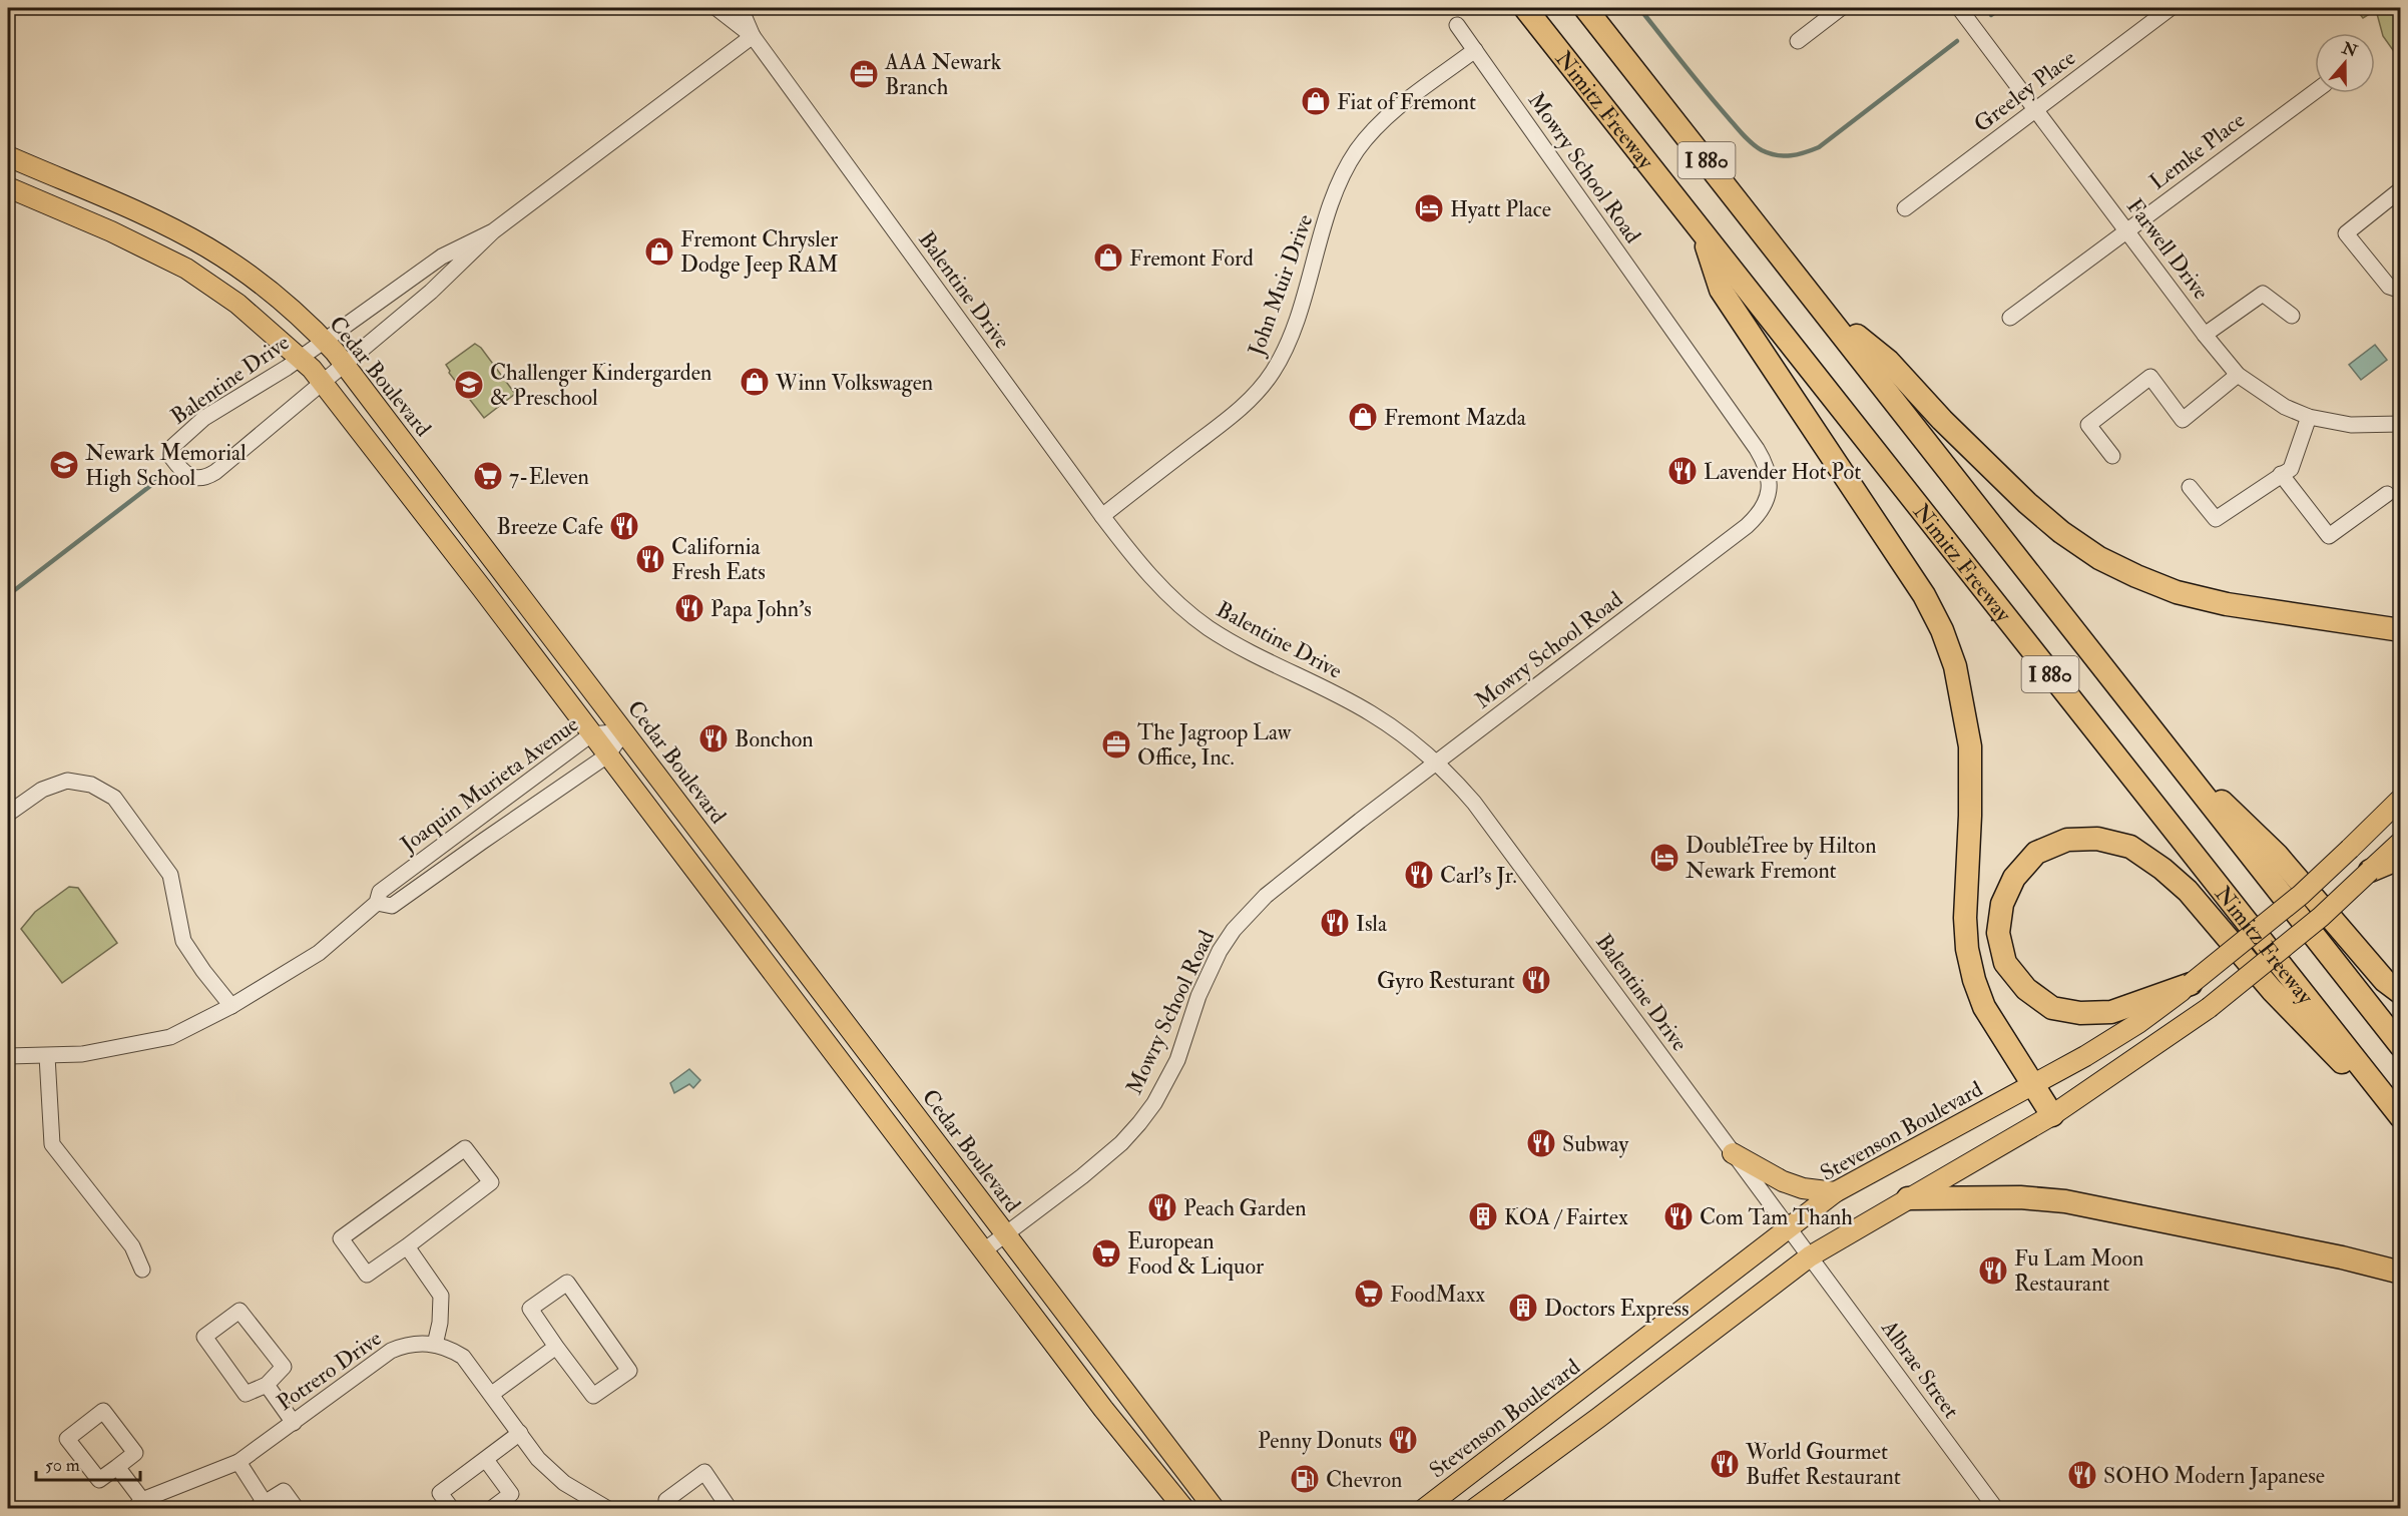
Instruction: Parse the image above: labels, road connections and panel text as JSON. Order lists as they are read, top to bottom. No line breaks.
{"streets":{"highway":["Nimitz Freeway","I 880"],"main road":["Cedar Boulevard","Stevenson Boulevard"],"street":["Greeley Place","Lemke Place","Mowry School Road","Farwell Drive","John Muir Drive","Balentine Drive","Joaquin Murieta Avenue","Albrae Street","Potrero Drive"]},"crossings":[["Greeley Place","Farwell Drive"],["Lemke Place","Farwell Drive"],["Mowry School Road","John Muir Drive"],["Mowry School Road","Balentine Drive"],["Mowry School Road","Cedar Boulevard"],["John Muir Drive","Balentine Drive"],["Balentine Drive","Cedar Boulevard"],["Balentine Drive","Stevenson Boulevard"],["Balentine Drive","Albrae Street"],["Cedar Boulevard","Joaquin Murieta Avenue"]],"places":{"office":["AAA Newark Branch","The Jagroop Law Office, Inc."],"shop":["Fiat of Fremont","Fremont Chrysler Dodge Jeep RAM","Fremont Ford","Winn Volkswagen","Fremont Mazda"],"hotel":["Hyatt Place","DoubleTree by Hilton Newark Fremont"],"school or university":["Challenger Kindergarden & Preschool","Newark Memorial High School"],"restaurant":["Lavender Hot Pot","Breeze Cafe","California Fresh Eats","Papa John's","Bonchon","Carl's Jr.","Isla","Gyro Resturant","Subway","Peach Garden","Com Tam Thanh","Fu Lam Moon Restaurant","Penny Donuts","World Gourmet Buffet Restaurant","SOHO Modern Japanese"],"supermarket":["7-Eleven","European Food & Liquor","FoodMaxx"],"building":["KOA / Fairtex","Doctors Express"],"fuel station":["Chevron"]},"scale_bar":"50 m","north":"top"}
